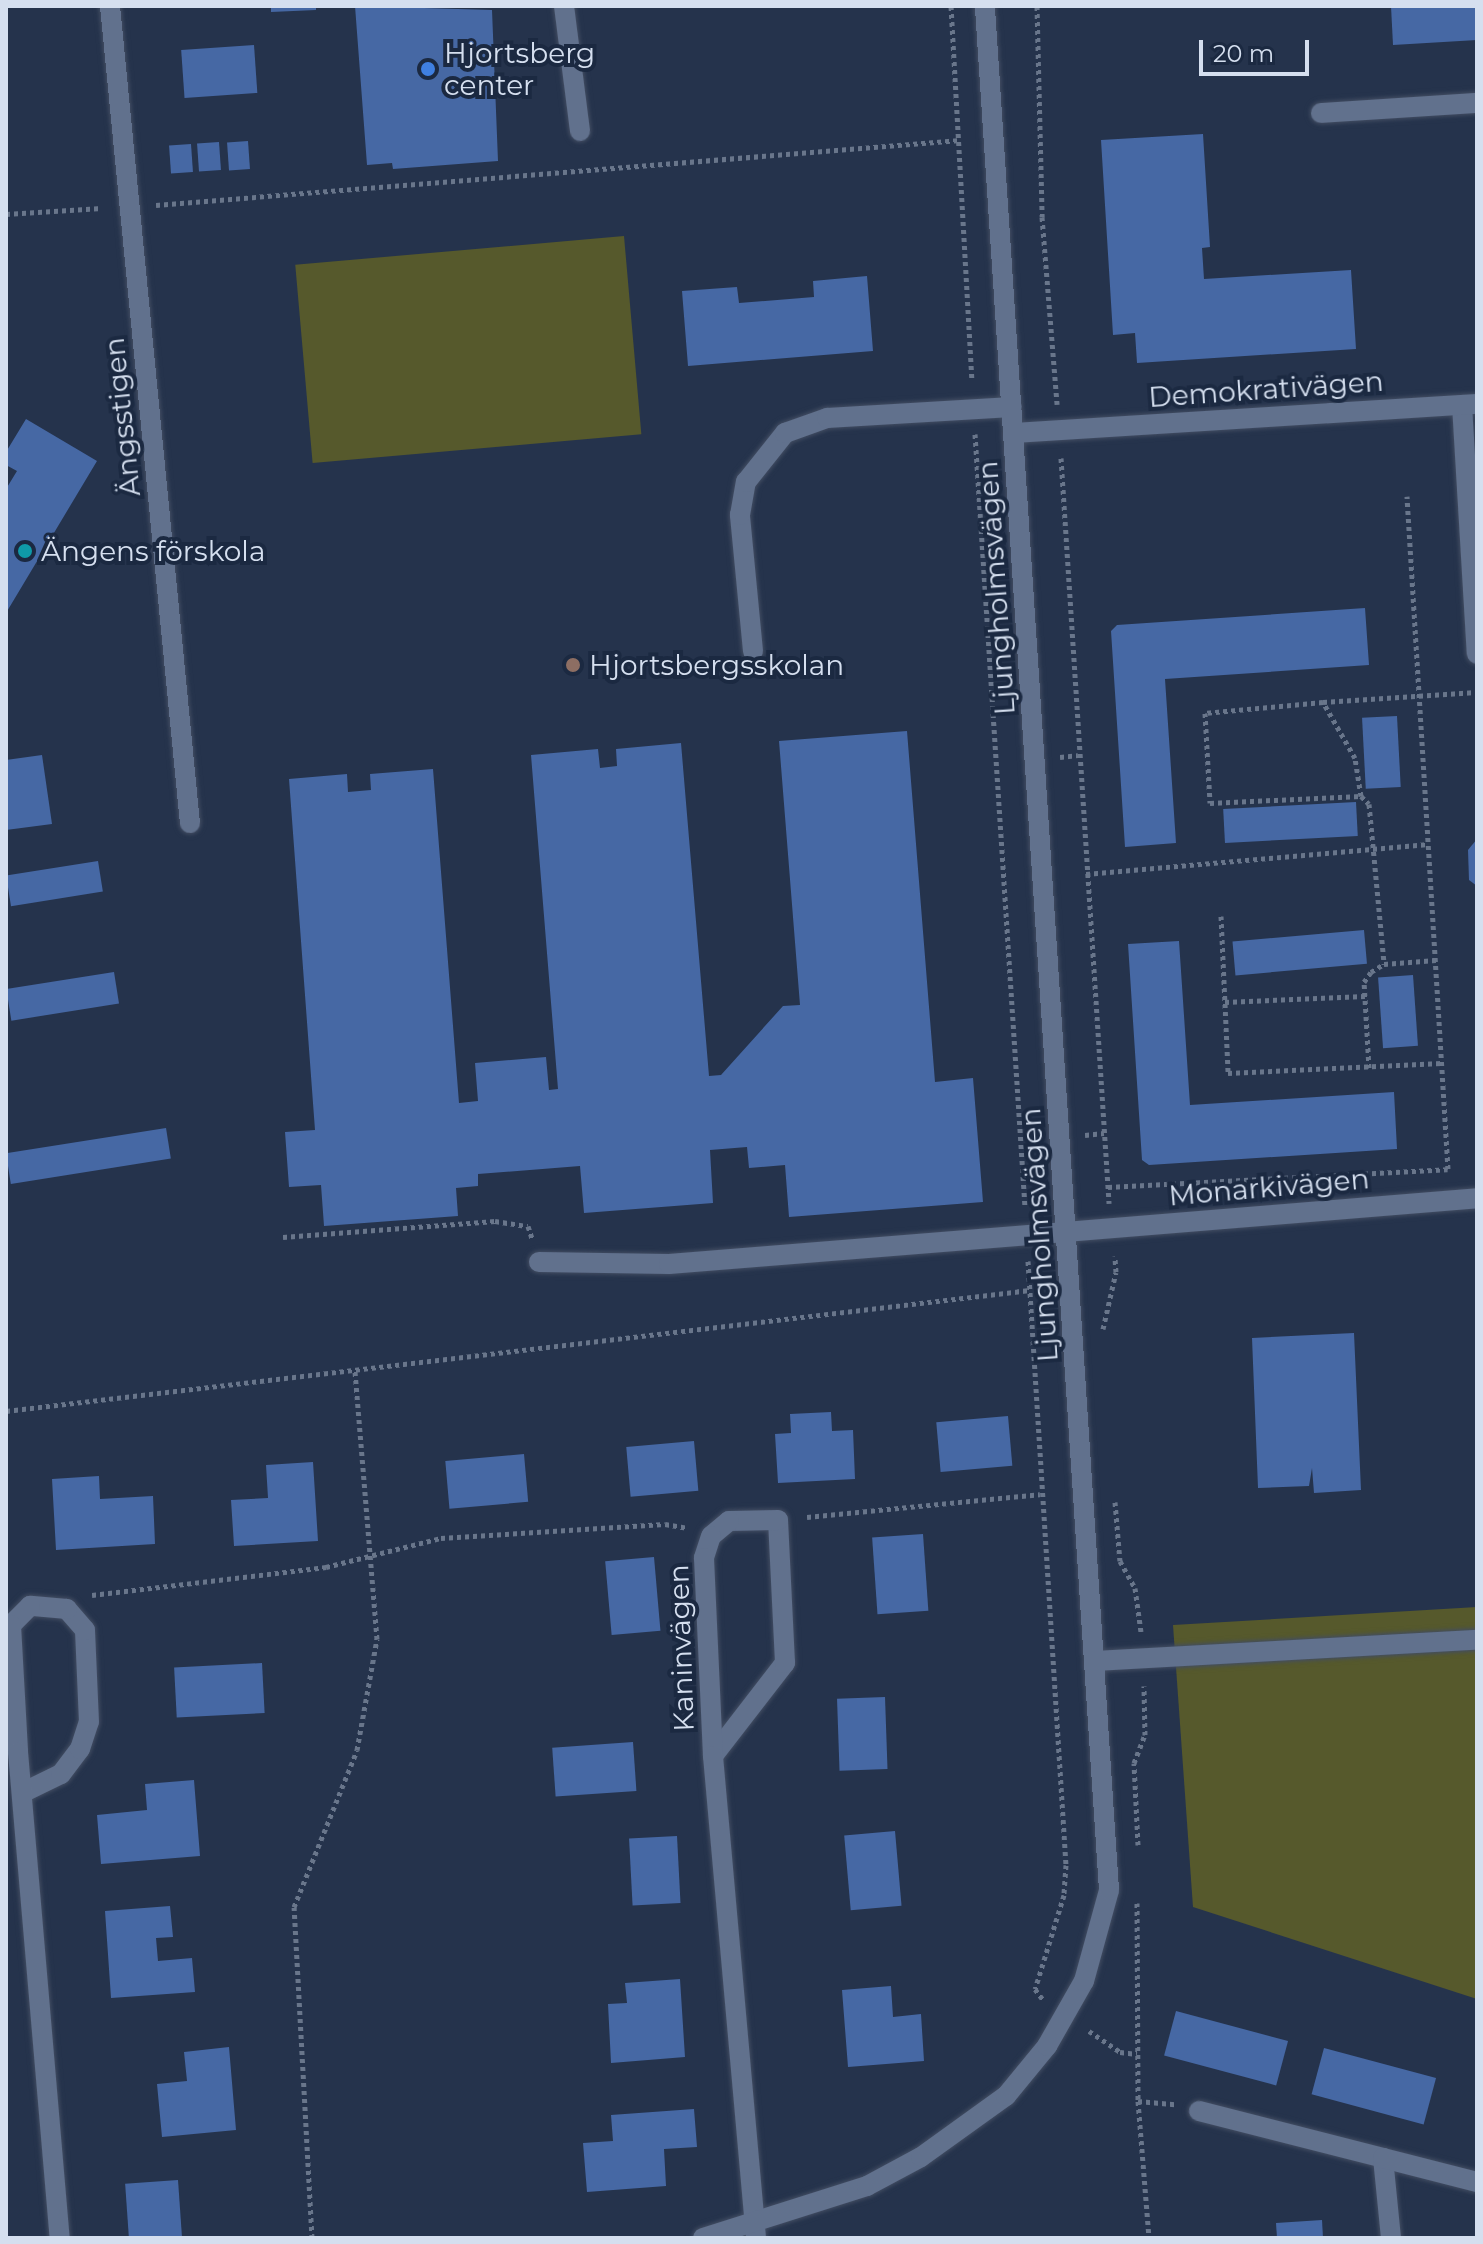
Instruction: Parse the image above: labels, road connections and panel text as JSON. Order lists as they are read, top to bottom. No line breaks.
{"streets":{"street":["Demokrativägen","Ängsstigen","Ljungholmsvägen","Monarkivägen","Kaninvägen"]},"crossings":[["Demokrativägen","Ljungholmsvägen"],["Ljungholmsvägen","Monarkivägen"],["Ljungholmsvägen","Kaninvägen"]],"places":["Hjortsberg center","Ängens förskola","Hjortsbergsskolan"],"scale_bar":"20 m"}
